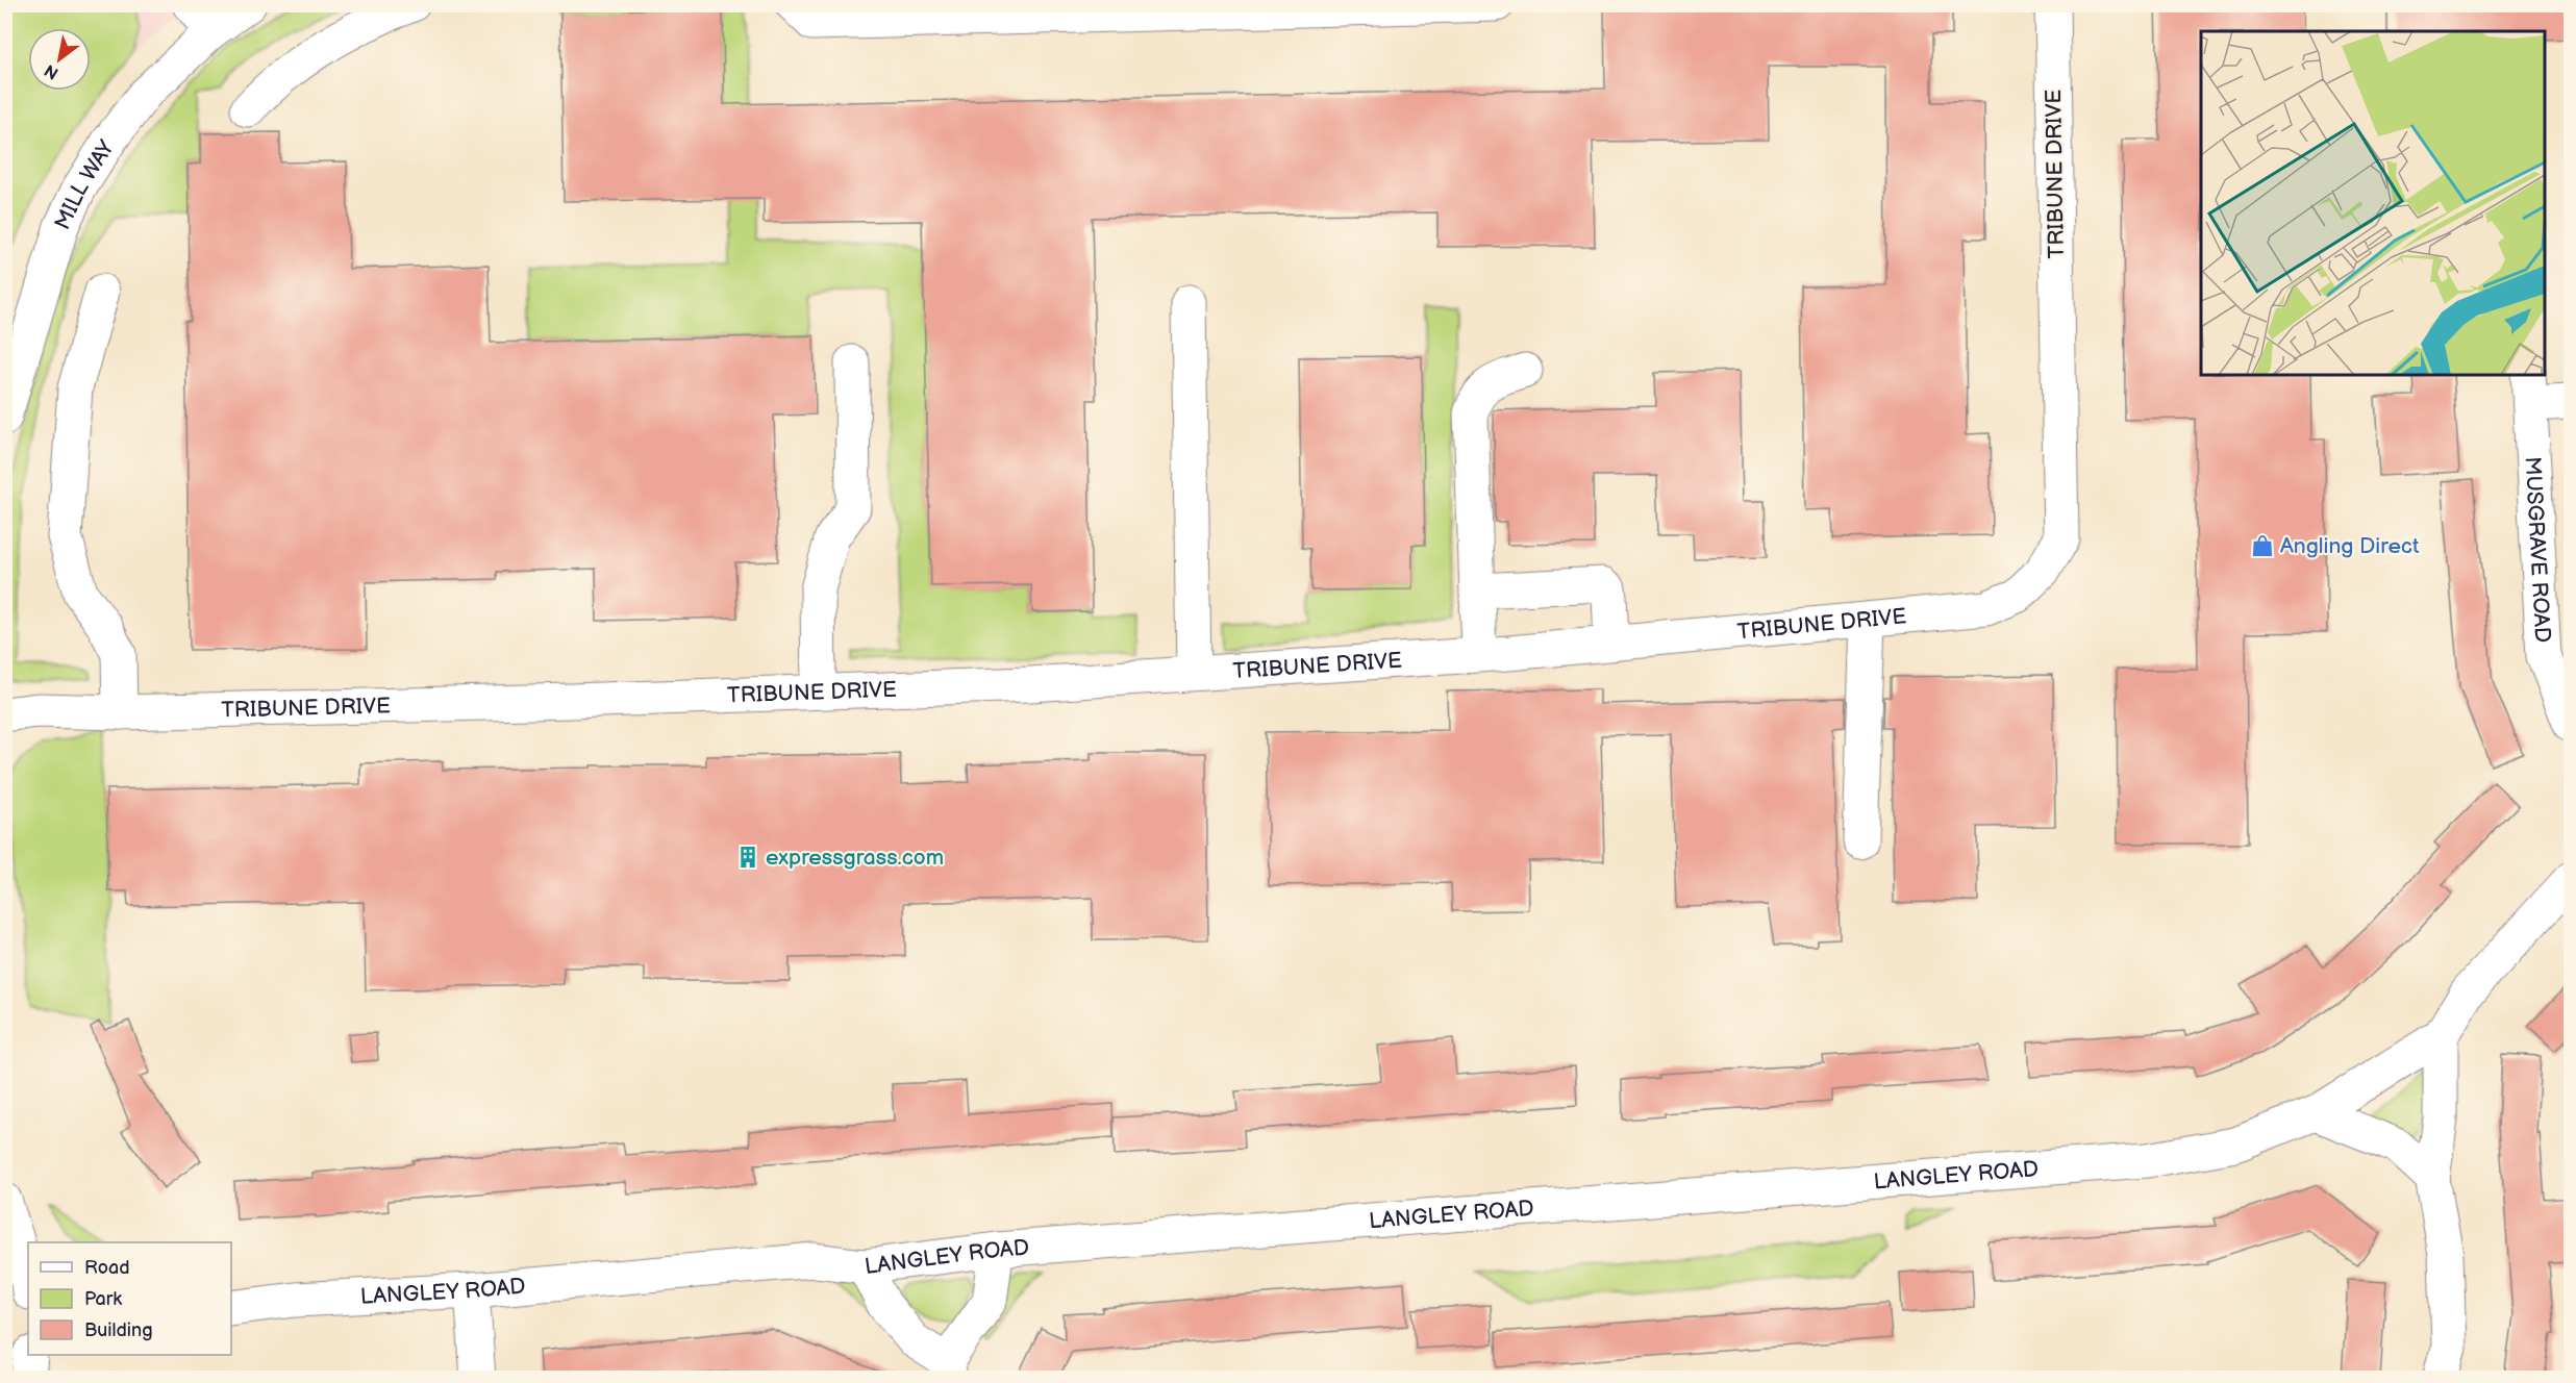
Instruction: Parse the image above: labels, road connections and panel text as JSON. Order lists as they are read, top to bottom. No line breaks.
{"streets":{"street":["TRIBUNE DRIVE","MILL WAY","MUSGRAVE ROAD","LANGLEY ROAD"]},"places":{"shop":["Angling Direct"],"building":["expressgrass.com"]},"legend":["Road","Park","Building"],"north":"bottom left"}
